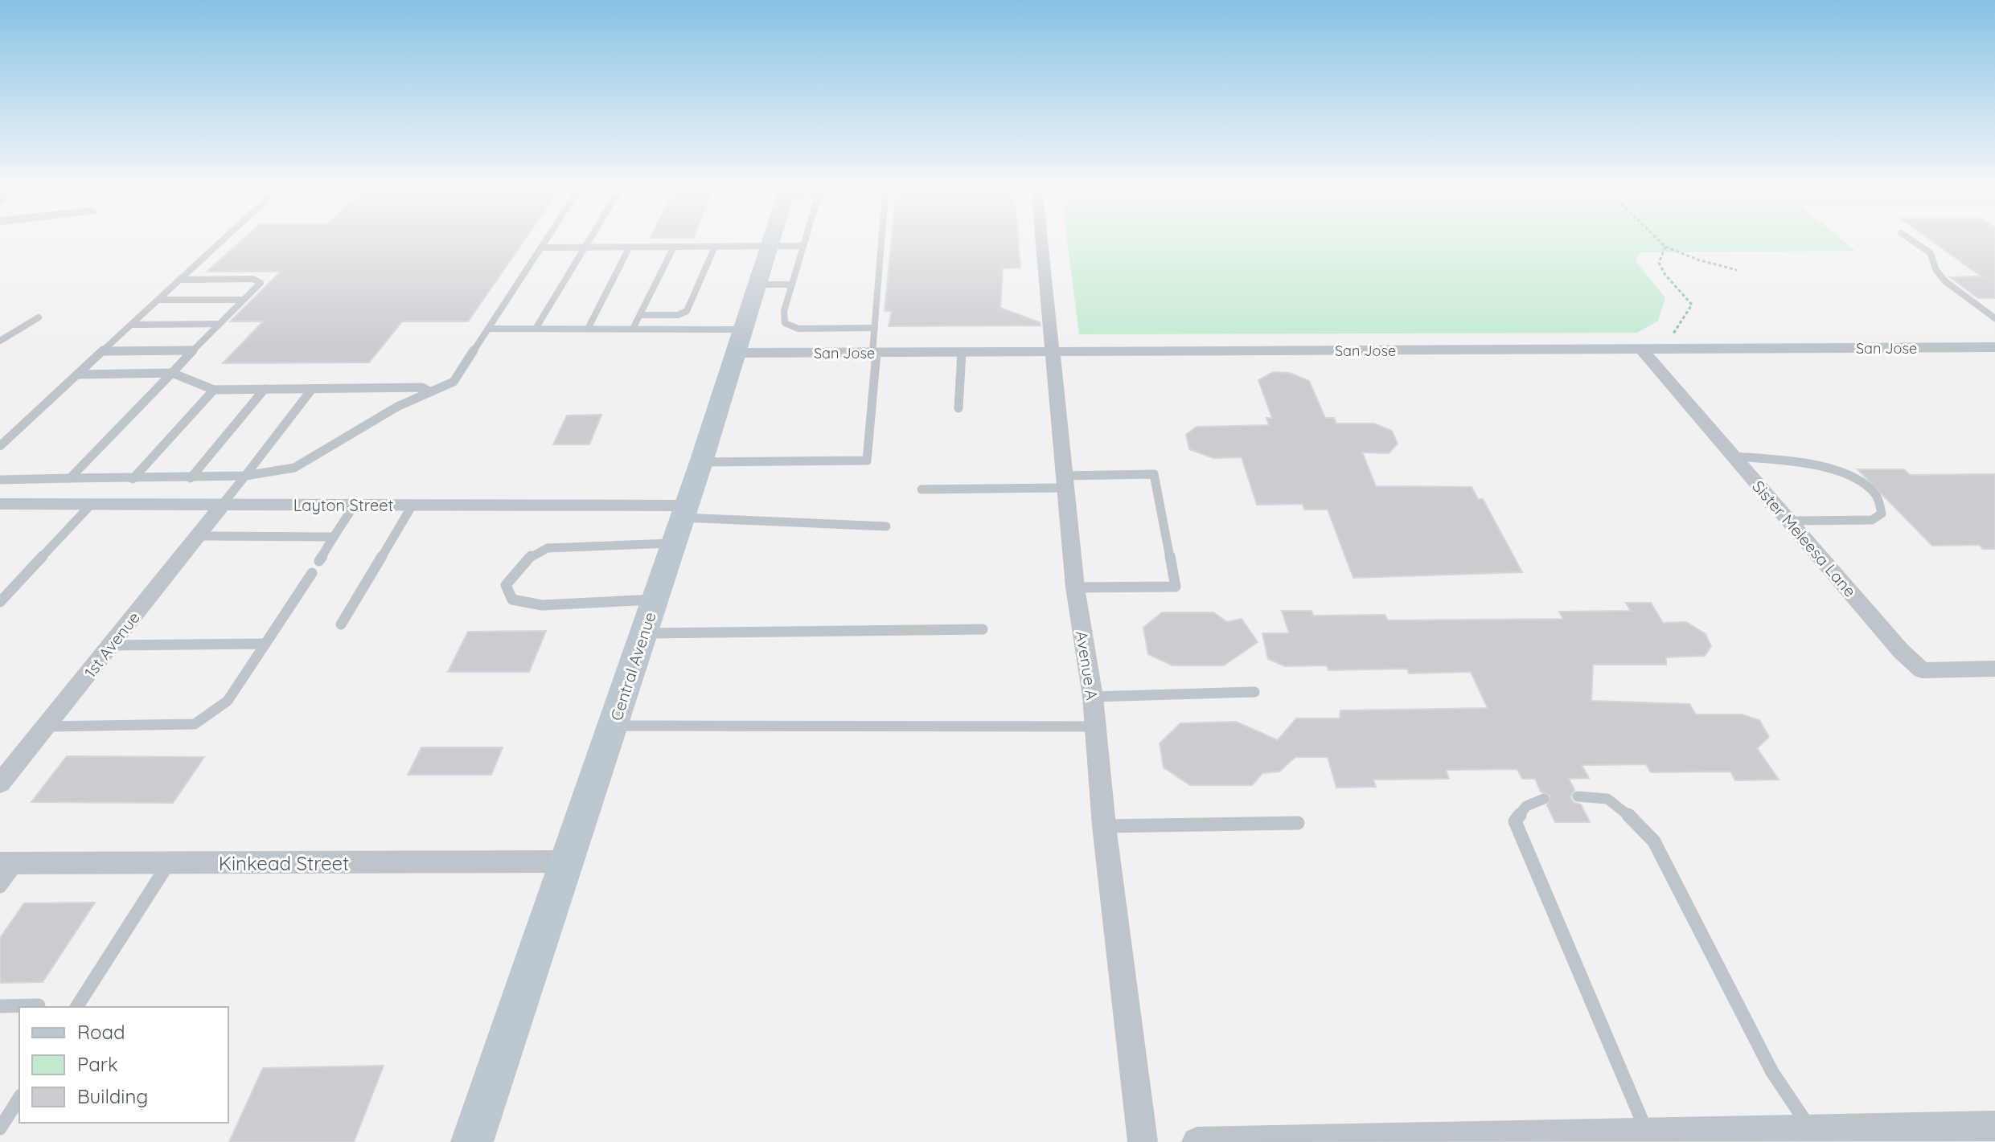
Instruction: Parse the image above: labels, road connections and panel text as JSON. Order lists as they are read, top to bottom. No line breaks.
{"streets":{"street":["San Jose","Layton Street","Sister Meleesa Lane","1st Avenue","Avenue A","Central Avenue","Kinkead Street"]},"crossings":[["San Jose","Sister Meleesa Lane"],["San Jose","Avenue A"],["San Jose","Central Avenue"],["Layton Street","1st Avenue"],["Layton Street","Central Avenue"],["Central Avenue","Kinkead Street"]],"legend":["Road","Park","Building"]}
